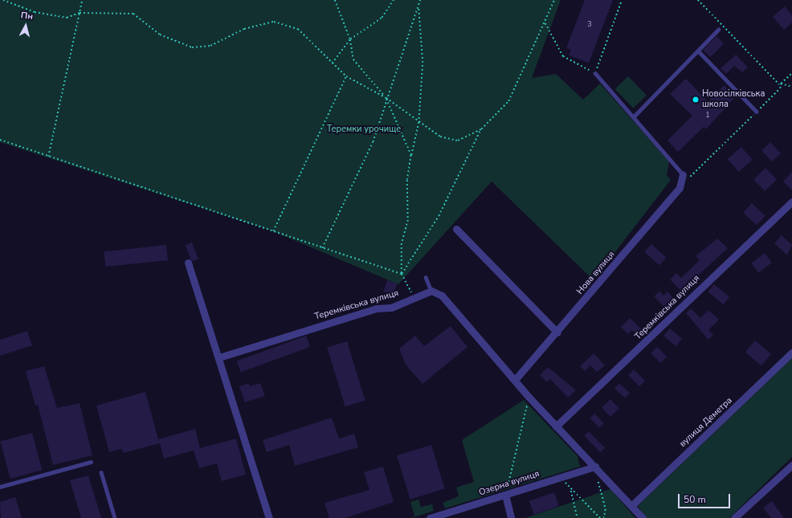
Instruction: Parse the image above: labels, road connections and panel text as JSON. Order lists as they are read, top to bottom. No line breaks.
{"streets":{"street":["Нова вулиця","Теремківська вулиця","вулиця Деметра","Озерна вулиця"]},"parks":["Теремки урочище"],"places":["Новосілківська школа"],"house_numbers":["3","1"],"scale_bar":"50 m","north":"top"}
